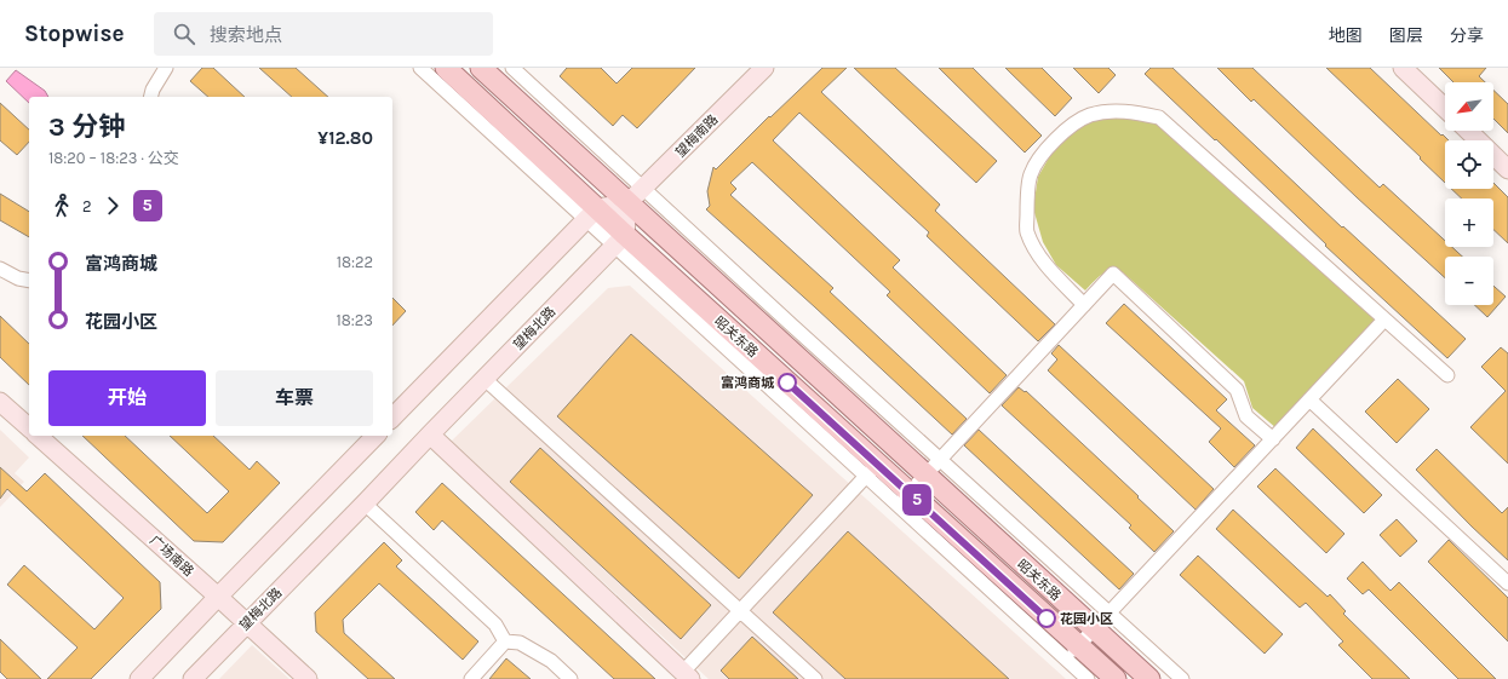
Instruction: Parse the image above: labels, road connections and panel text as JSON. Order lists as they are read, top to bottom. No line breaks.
{"streets":{"main road":["望梅南路","望梅北路","昭关东路","广场南路"]},"crossings":[["望梅南路","昭关东路"],["望梅北路","昭关东路"],["望梅北路","广场南路"]],"places":["富鸿商城","花园小区"],"lines":["bus line 5"],"north":"bottom left","page":{"header":"Stopwise","search":"搜索地点","nav":["地图","图层","分享"],"on_map":"5","map_buttons":["+","−"],"heading":["3 分钟","18:20 – 18:23 · 公交","¥12.80"],"legs":["2","5"],"list":[{"name":"富鸿商城","value":"18:22"},{"name":"花园小区","value":"18:23"}],"buttons":["开始","车票"]}}
